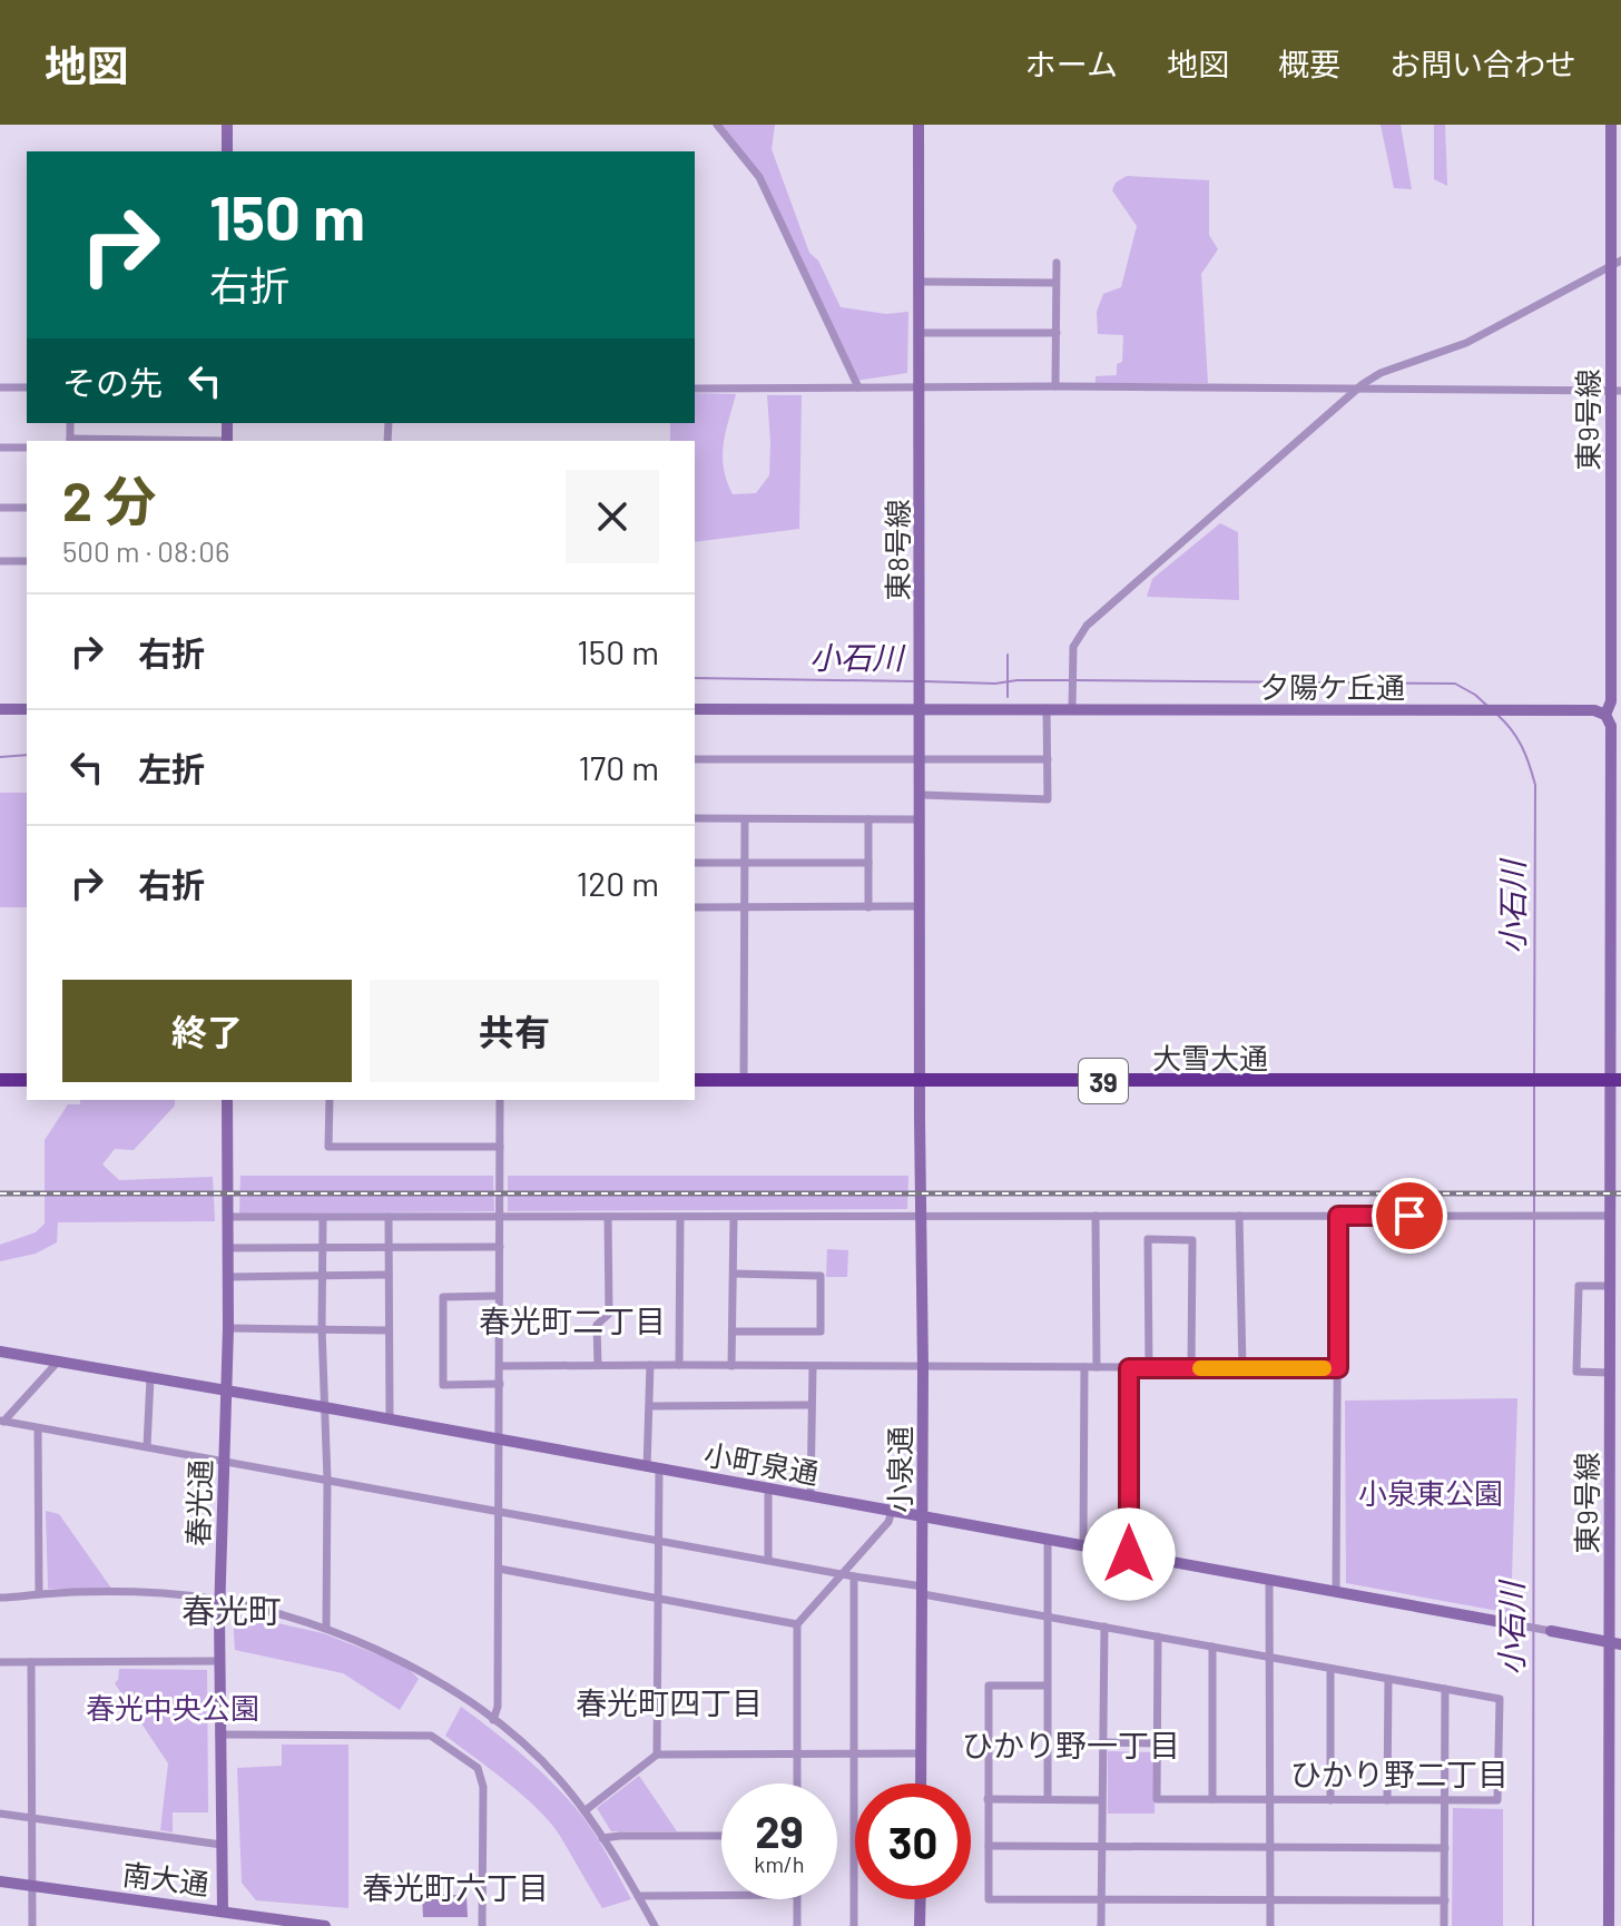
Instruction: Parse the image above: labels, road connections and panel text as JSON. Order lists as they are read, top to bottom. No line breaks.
{"streets":{"highway":["大雪大通","39"],"street":["東9号線","東8号線","夕陽ケ丘通","小町泉通","小泉通","春光通","南大通"]},"crossings":[["東9号線","夕陽ケ丘通"],["東9号線","大雪大通"],["東8号線","夕陽ケ丘通"],["東8号線","大雪大通"],["東8号線","小泉通"],["大雪大通","小泉通"],["小町泉通","小泉通"],["小町泉通","春光通"],["春光通","南大通"]],"districts":["春光町二丁目","春光町","春光町四丁目","ひかり野一丁目","ひかり野二丁目","春光町六丁目"],"water":["小石川"],"parks":["小泉東公園","春光中央公園"],"page":{"header":"地図","nav":["ホーム","地図","概要","お問い合わせ"],"turn":["150 m","右折"],"then":"その先","heading":["2 分","500 m · 08:06"],"list":[{"name":"右折","value":"150 m"},{"name":"左折","value":"170 m"},{"name":"右折","value":"120 m"}],"buttons":["終了","共有"],"speed":"29 km/h","limit":"30"}}
